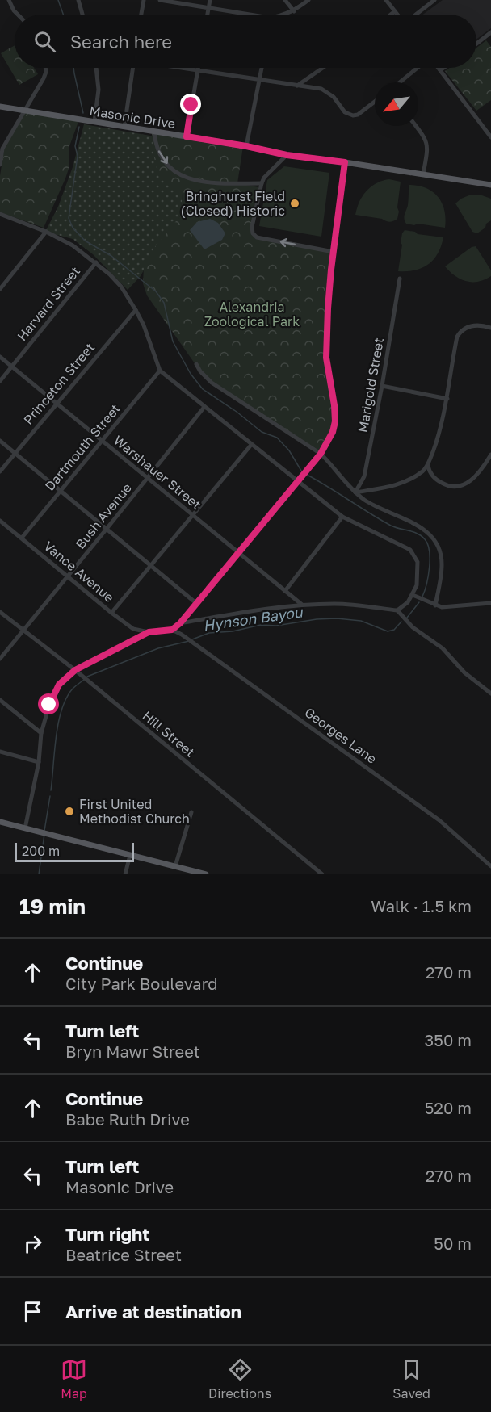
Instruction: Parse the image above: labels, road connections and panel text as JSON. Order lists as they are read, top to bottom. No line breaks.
{"streets":{"main road":["Masonic Drive"],"street":["Harvard Street","Princeton Street","Marigold Street","Dartmouth Street","Warshauer Street","Bush Avenue","Vance Avenue","Hill Street","Georges Lane"]},"crossings":[["Harvard Street","Warshauer Street"],["Princeton Street","Warshauer Street"],["Dartmouth Street","Warshauer Street"],["Dartmouth Street","Vance Avenue"],["Warshauer Street","Bush Avenue"],["Bush Avenue","Vance Avenue"],["Bush Avenue","Hill Street"]],"water":["Hynson Bayou"],"parks":["Alexandria Zoological Park"],"places":["Bringhurst Field (Closed) Historic","First United Methodist Church"],"scale_bar":"200 m","north":"bottom left","page":{"search":"Search here","scale":"200 m","heading":["19 min","Walk · 1.5 km"],"list":[["Continue","City Park Boulevard","270 m"],["Turn left","Bryn Mawr Street","350 m"],["Continue","Babe Ruth Drive","520 m"],["Turn left","Masonic Drive","270 m"],["Turn right","Beatrice Street","50 m"],"Arrive at destination"],"nav":["Map","Directions","Saved"]}}
